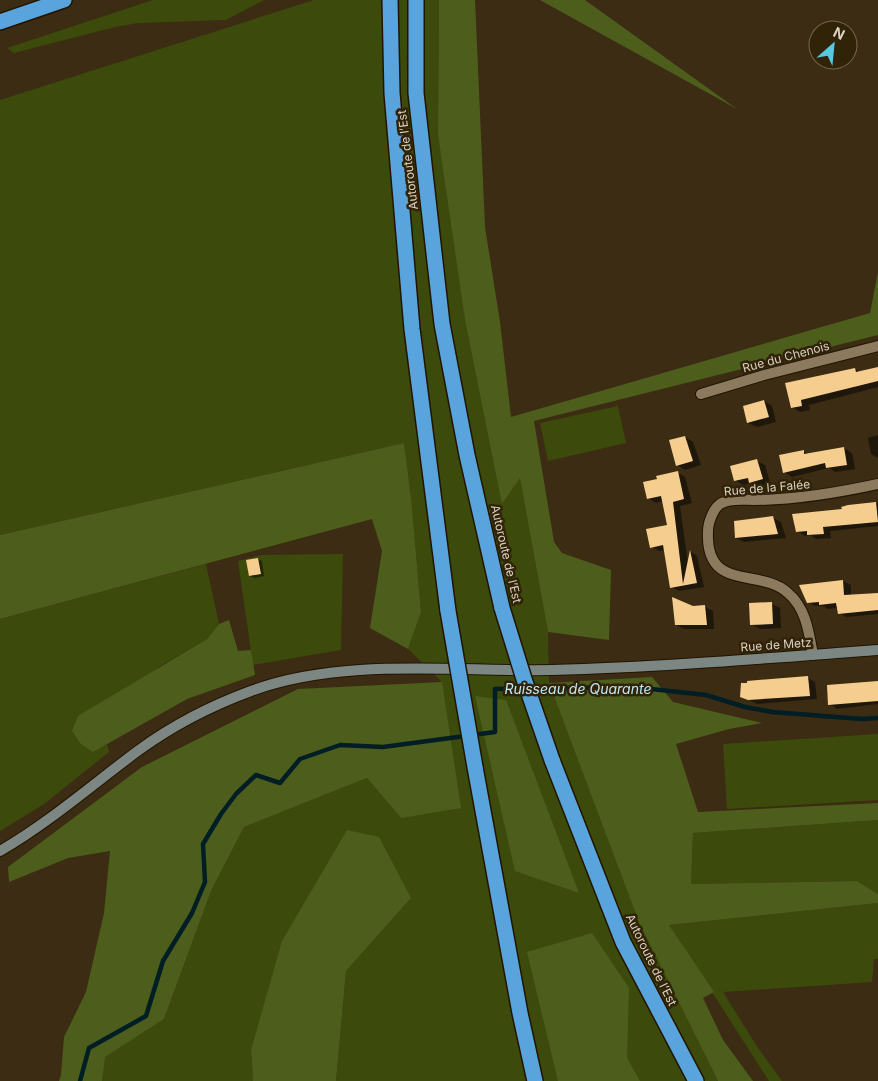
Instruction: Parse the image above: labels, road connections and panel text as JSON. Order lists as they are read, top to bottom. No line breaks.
{"streets":{"highway":["Autoroute de l’Est"],"main road":["Rue de Metz"],"street":["Rue du Chenois","Rue de la Falée"]},"crossings":[["Rue de la Falée","Rue de Metz"]],"water":["Ruisseau de Quarante"],"north":"top right"}
